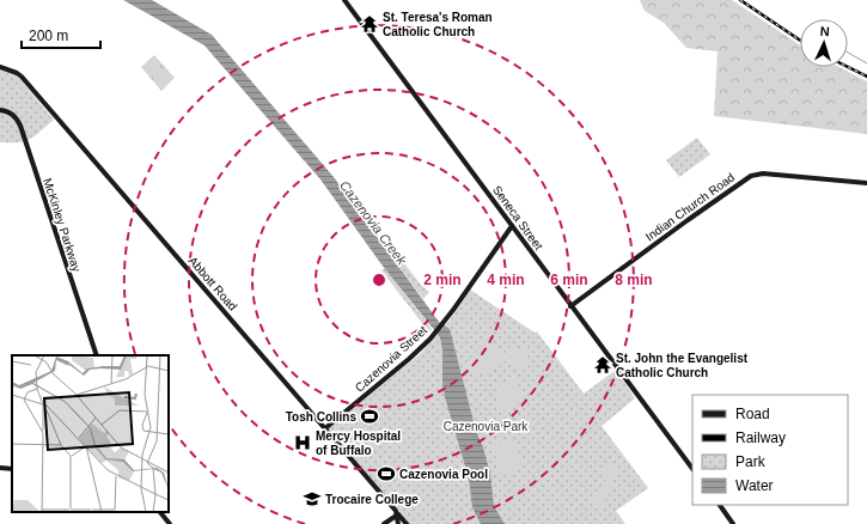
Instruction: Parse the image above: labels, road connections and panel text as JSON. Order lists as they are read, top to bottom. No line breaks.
{"streets":{"street":["Indian Church Road","Seneca Street","McKinley Parkway","Abbott Road","Cazenovia Street"]},"crossings":[["Indian Church Road","Seneca Street"],["Seneca Street","Cazenovia Street"],["Abbott Road","Cazenovia Street"]],"water":["Cazenovia Creek"],"parks":["Cazenovia Park"],"places":{"temple":["St. Teresa's Roman Catholic Church","St. John the Evangelist Catholic Church"],"sports":["Tosh Collins","Cazenovia Pool"],"hospital":["Mercy Hospital of Buffalo"],"school or university":["Trocaire College"]},"legend":["Road","Railway","Park","Water"],"scale_bar":"200 m","north":"top","rings":["2 min","4 min","6 min","8 min"]}
